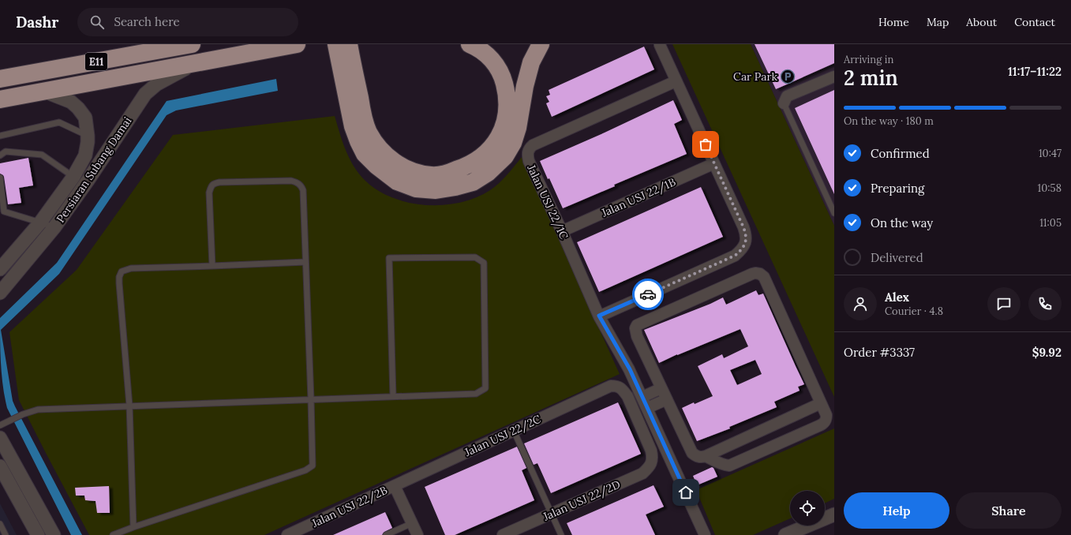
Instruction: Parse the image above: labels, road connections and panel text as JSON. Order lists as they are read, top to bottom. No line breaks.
{"streets":{"highway":["E11"],"street":["Persiaran Subang Damai","Jalan USJ 22/1B","Jalan USJ 22/1C","Jalan USJ 22/2C","Jalan USJ 22/2D","Jalan USJ 22/2B"]},"crossings":[["E11","Persiaran Subang Damai"],["Jalan USJ 22/1B","Jalan USJ 22/1C"],["Jalan USJ 22/2C","Jalan USJ 22/2D"],["Jalan USJ 22/2C","Jalan USJ 22/2B"]],"places":{"parking":["Car Park"]},"page":{"header":"Dashr","search":"Search here","nav":["Home","Map","About","Contact"],"heading":["2 min","Arriving in","11:17–11:22"],"panel":["Alex","Courier · 4.8","Order #3337","$9.92"],"bar":"On the way · 180 m","list":[["Confirmed","10:47"],["Preparing","10:58"],["On the way","11:05"],"Delivered"],"buttons":["Help","Share"]}}
